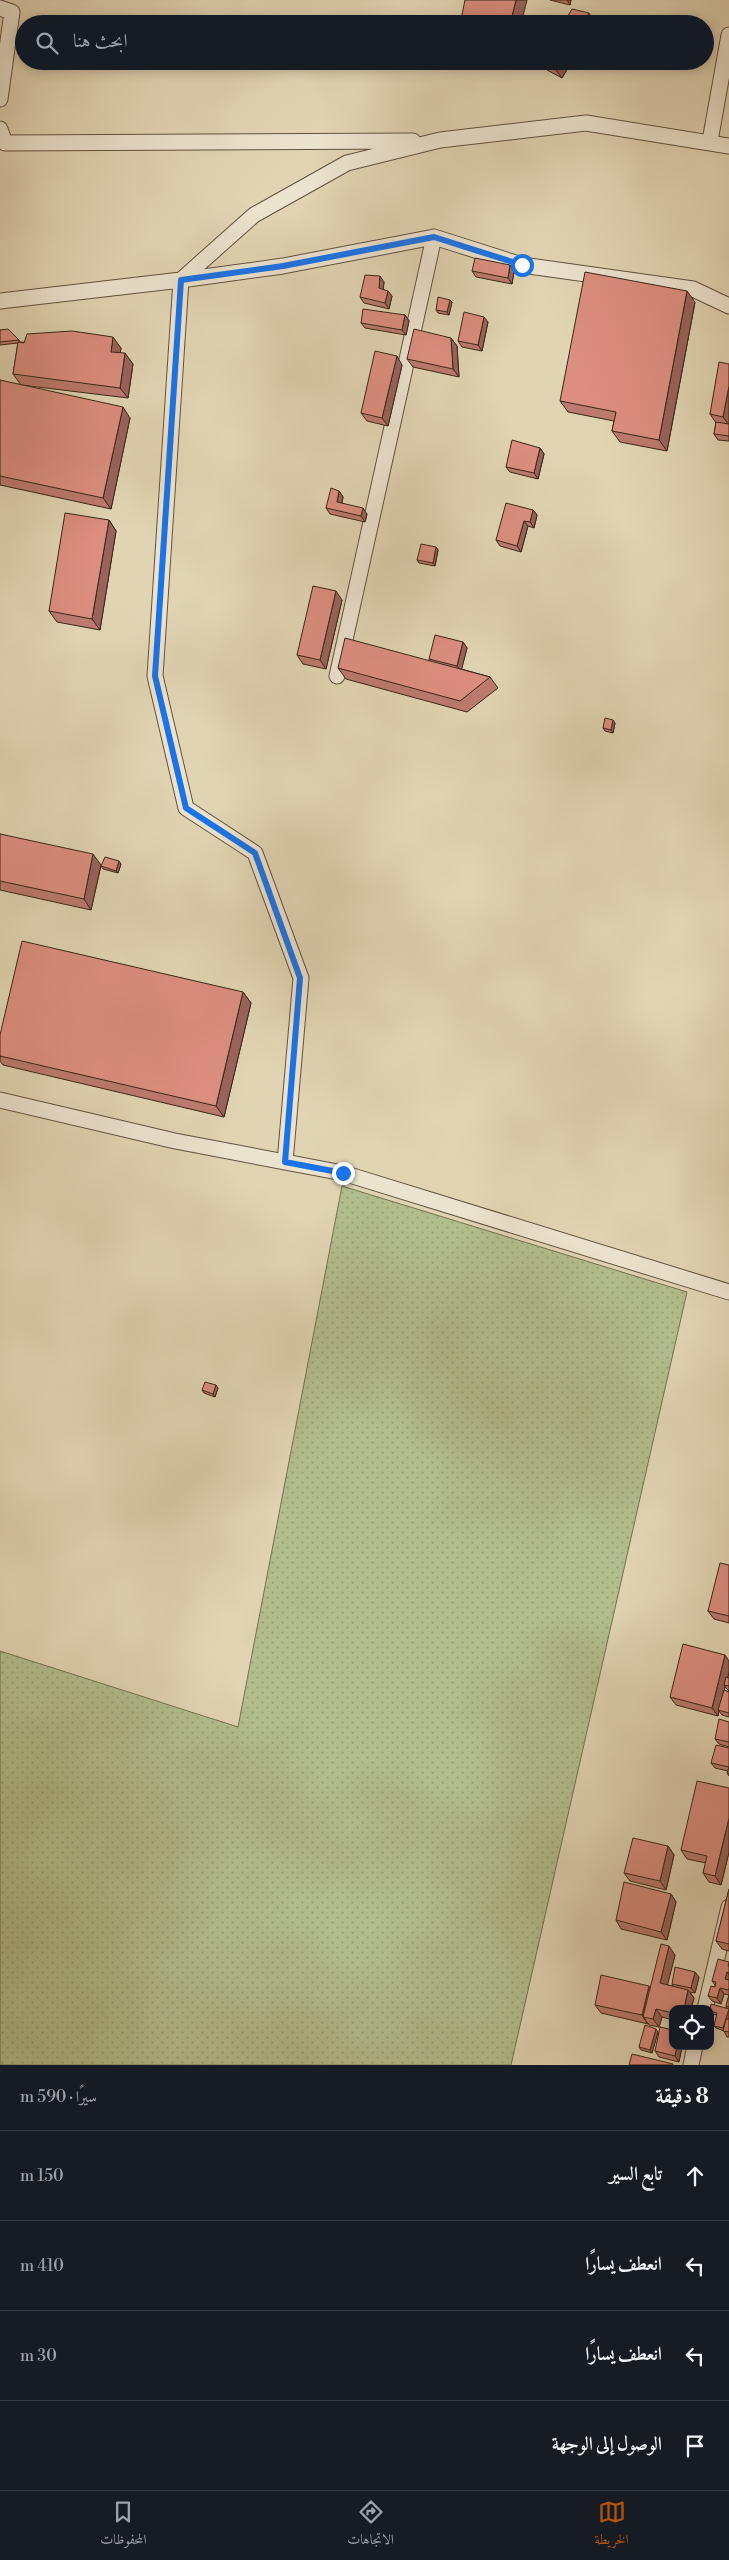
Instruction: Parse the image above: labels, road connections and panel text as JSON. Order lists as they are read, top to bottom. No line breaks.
{"page":{"search":"ابحث هنا","heading":["8 دقيقة","سيرًا · 590 m"],"list":[["تابع السير","150 m"],["انعطف يسارًا","410 m"],["انعطف يسارًا","30 m"],"الوصول إلى الوجهة"],"nav":["الخريطة","الاتجاهات","المحفوظات"]}}
